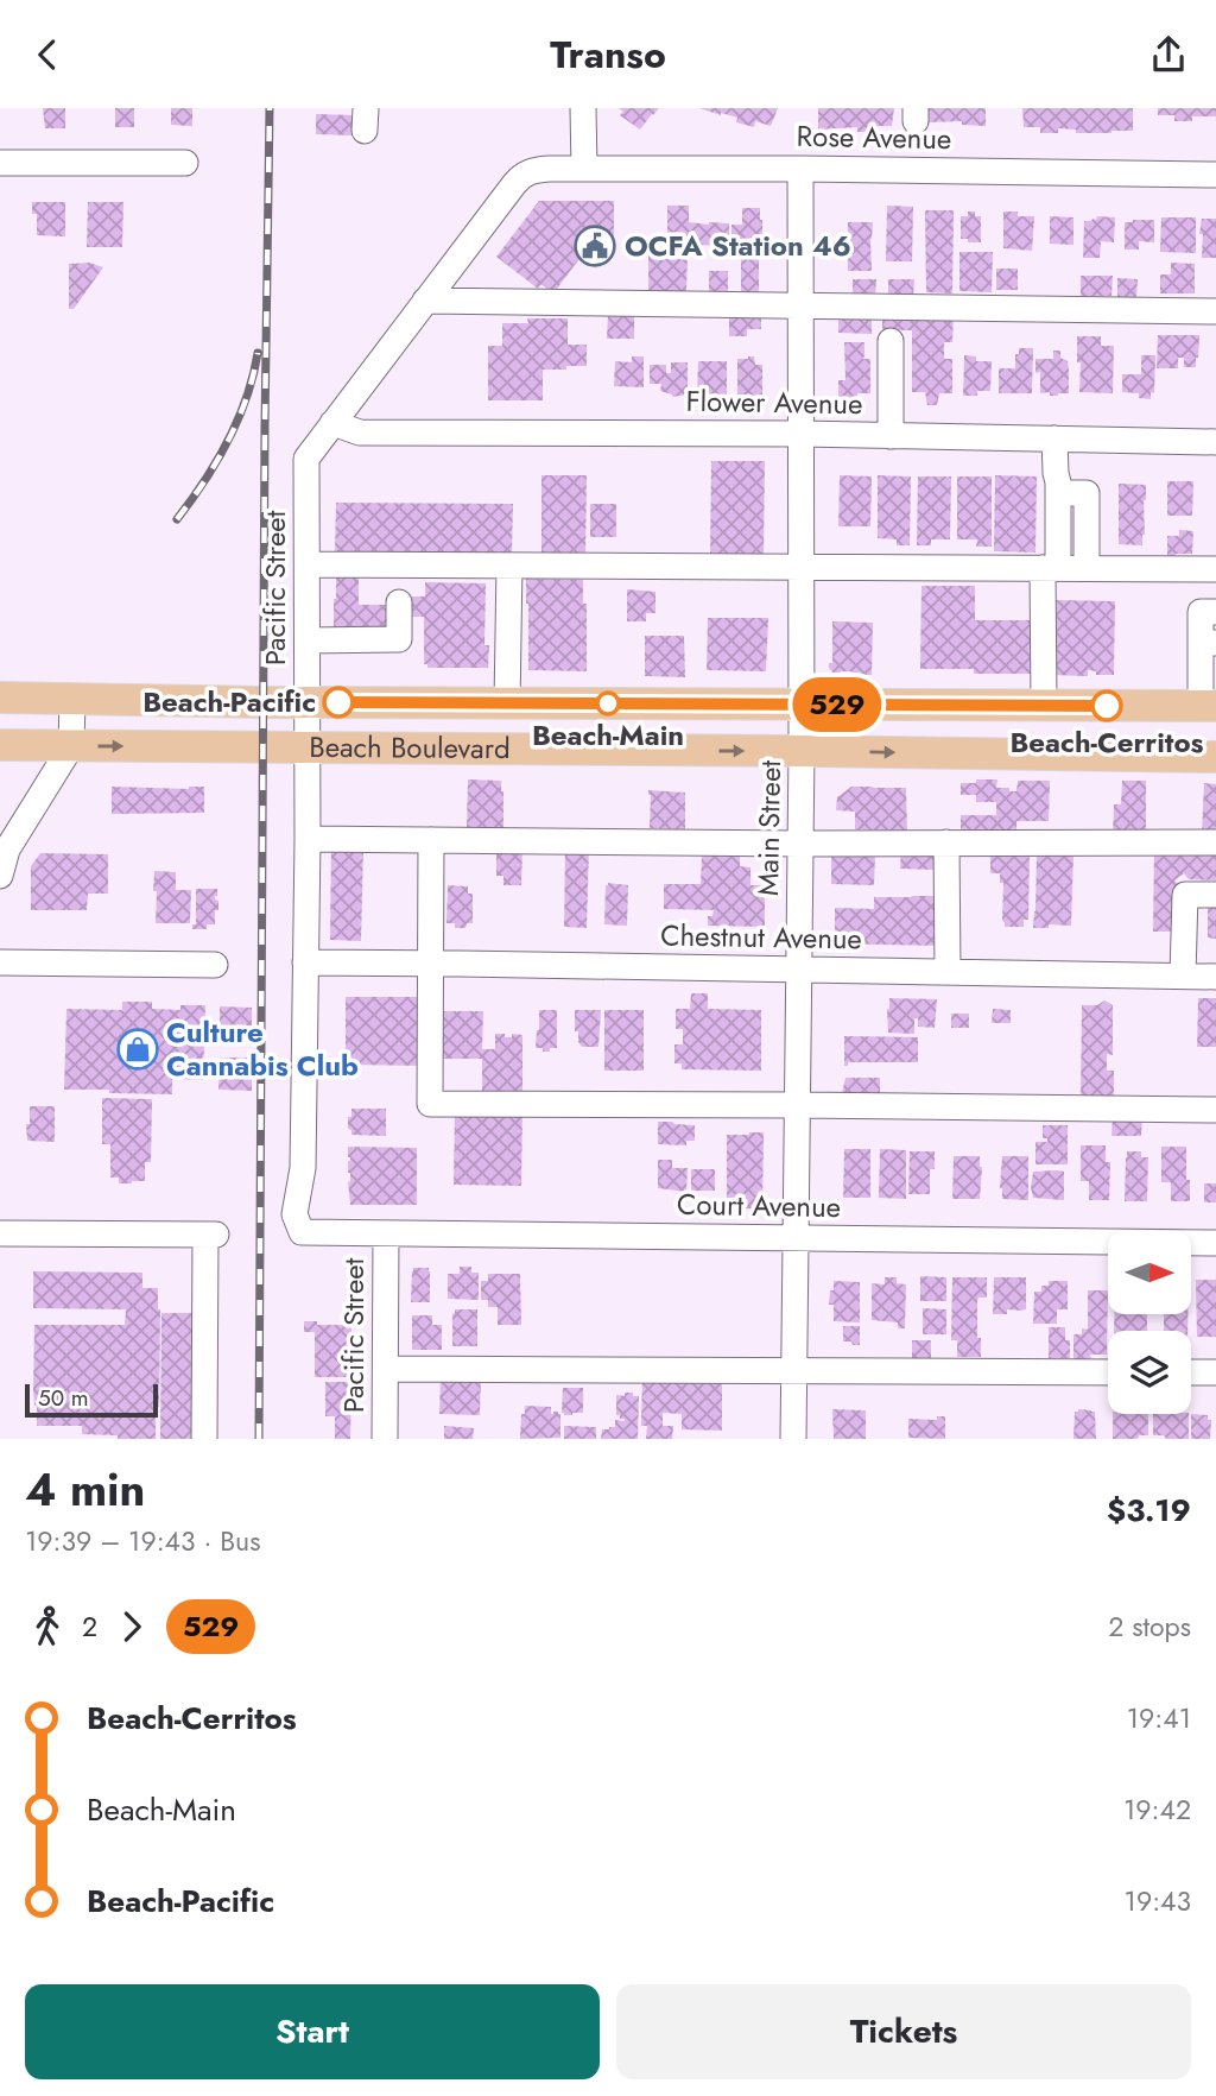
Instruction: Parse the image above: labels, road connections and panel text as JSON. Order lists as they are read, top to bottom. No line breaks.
{"streets":{"main road":["Beach Boulevard"],"street":["Rose Avenue","Flower Avenue","Pacific Street","Main Street","Chestnut Avenue","Court Avenue"]},"crossings":[["Rose Avenue","Pacific Street"],["Rose Avenue","Main Street"],["Flower Avenue","Pacific Street"],["Flower Avenue","Main Street"],["Pacific Street","Beach Boulevard"],["Pacific Street","Chestnut Avenue"],["Pacific Street","Court Avenue"],["Beach Boulevard","Main Street"],["Main Street","Chestnut Avenue"],["Main Street","Court Avenue"]],"places":{"public building":["OCFA Station 46"],"other":["Beach-Pacific","Beach-Main","Beach-Cerritos"],"shop":["Culture Cannabis Club"]},"lines":["bus line 529"],"scale_bar":"50 m","north":"right","page":{"header":"Transo","on_map":"529","scale":"50 m","heading":["4 min","19:39 – 19:43 · Bus","$3.19"],"legs":["2","529","2 stops"],"list":[{"name":"Beach-Cerritos","value":"19:41"},{"name":"Beach-Main","value":"19:42"},{"name":"Beach-Pacific","value":"19:43"}],"buttons":["Start","Tickets"]}}
